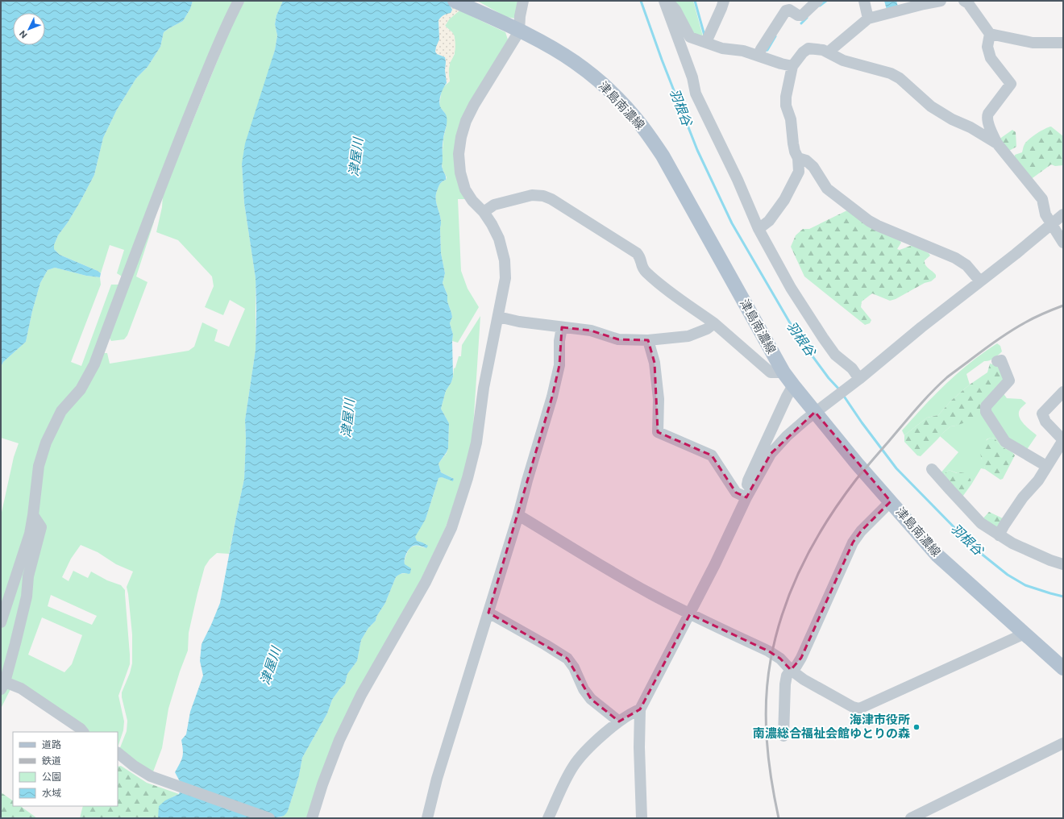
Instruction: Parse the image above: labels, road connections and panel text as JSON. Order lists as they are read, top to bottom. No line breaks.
{"streets":{"main road":["津島南濃線"]},"water":["羽根谷","津屋川"],"places":["海津市役所 南濃総合福祉会館ゆとりの森"],"legend":["道路","鉄道","公園","水域"],"north":"bottom left"}
